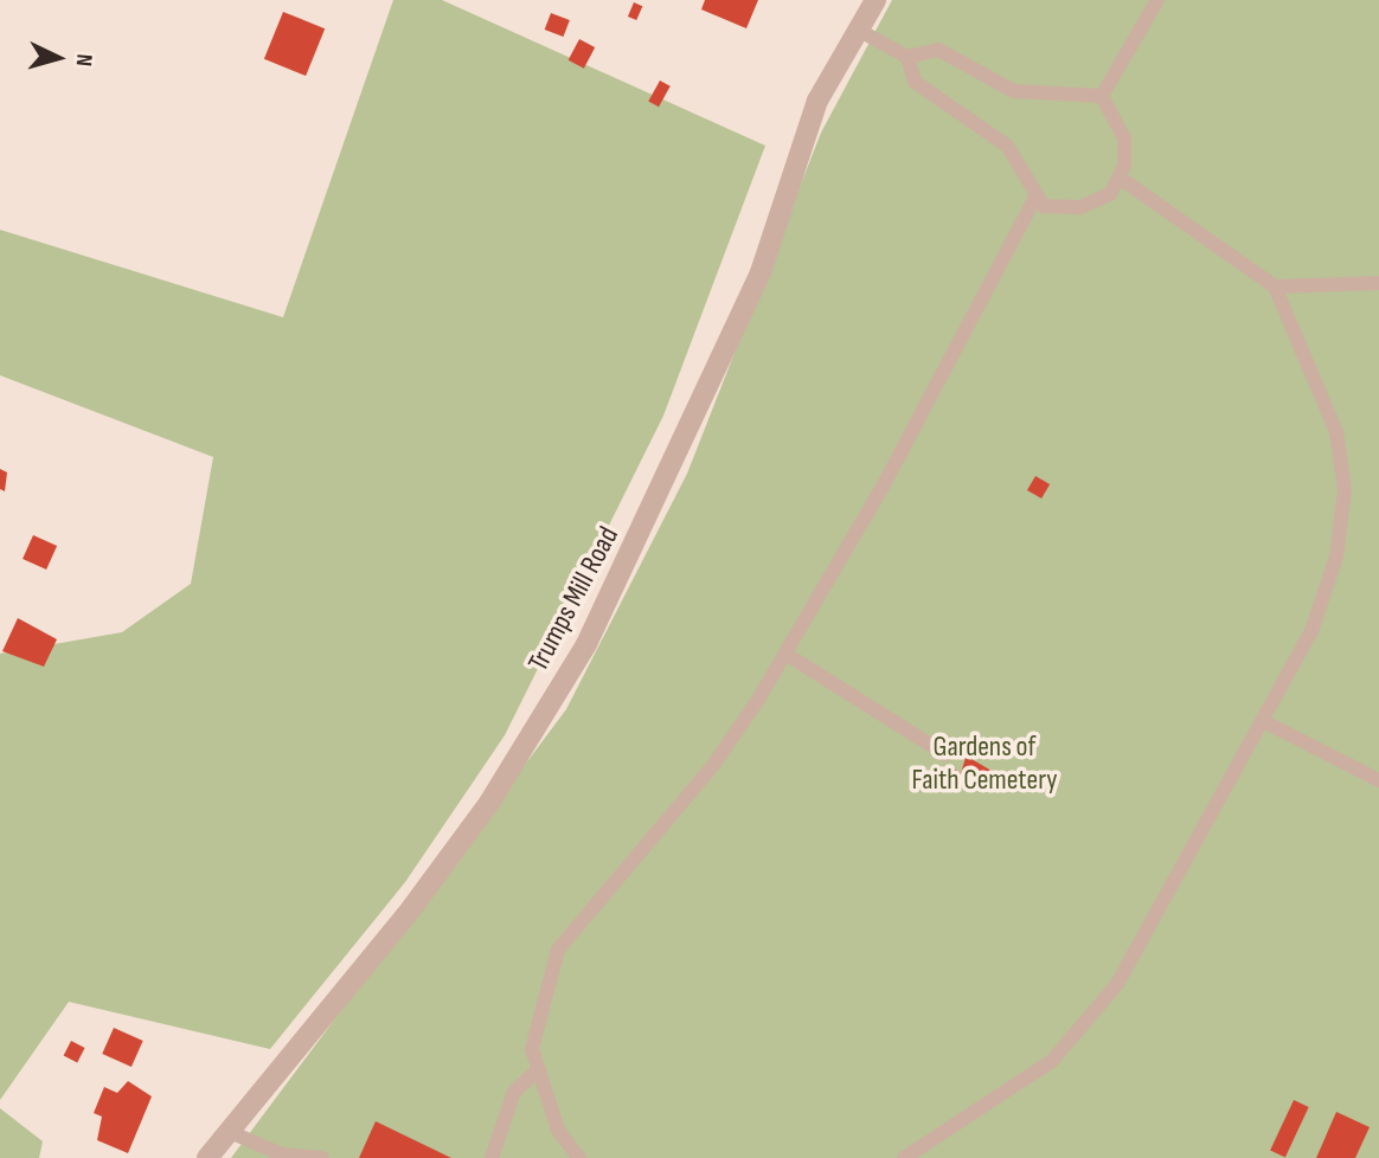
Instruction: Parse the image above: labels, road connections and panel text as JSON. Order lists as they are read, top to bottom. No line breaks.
{"streets":{"street":["Trumps Mill Road"]},"parks":["Gardens of Faith Cemetery"],"north":"right"}
